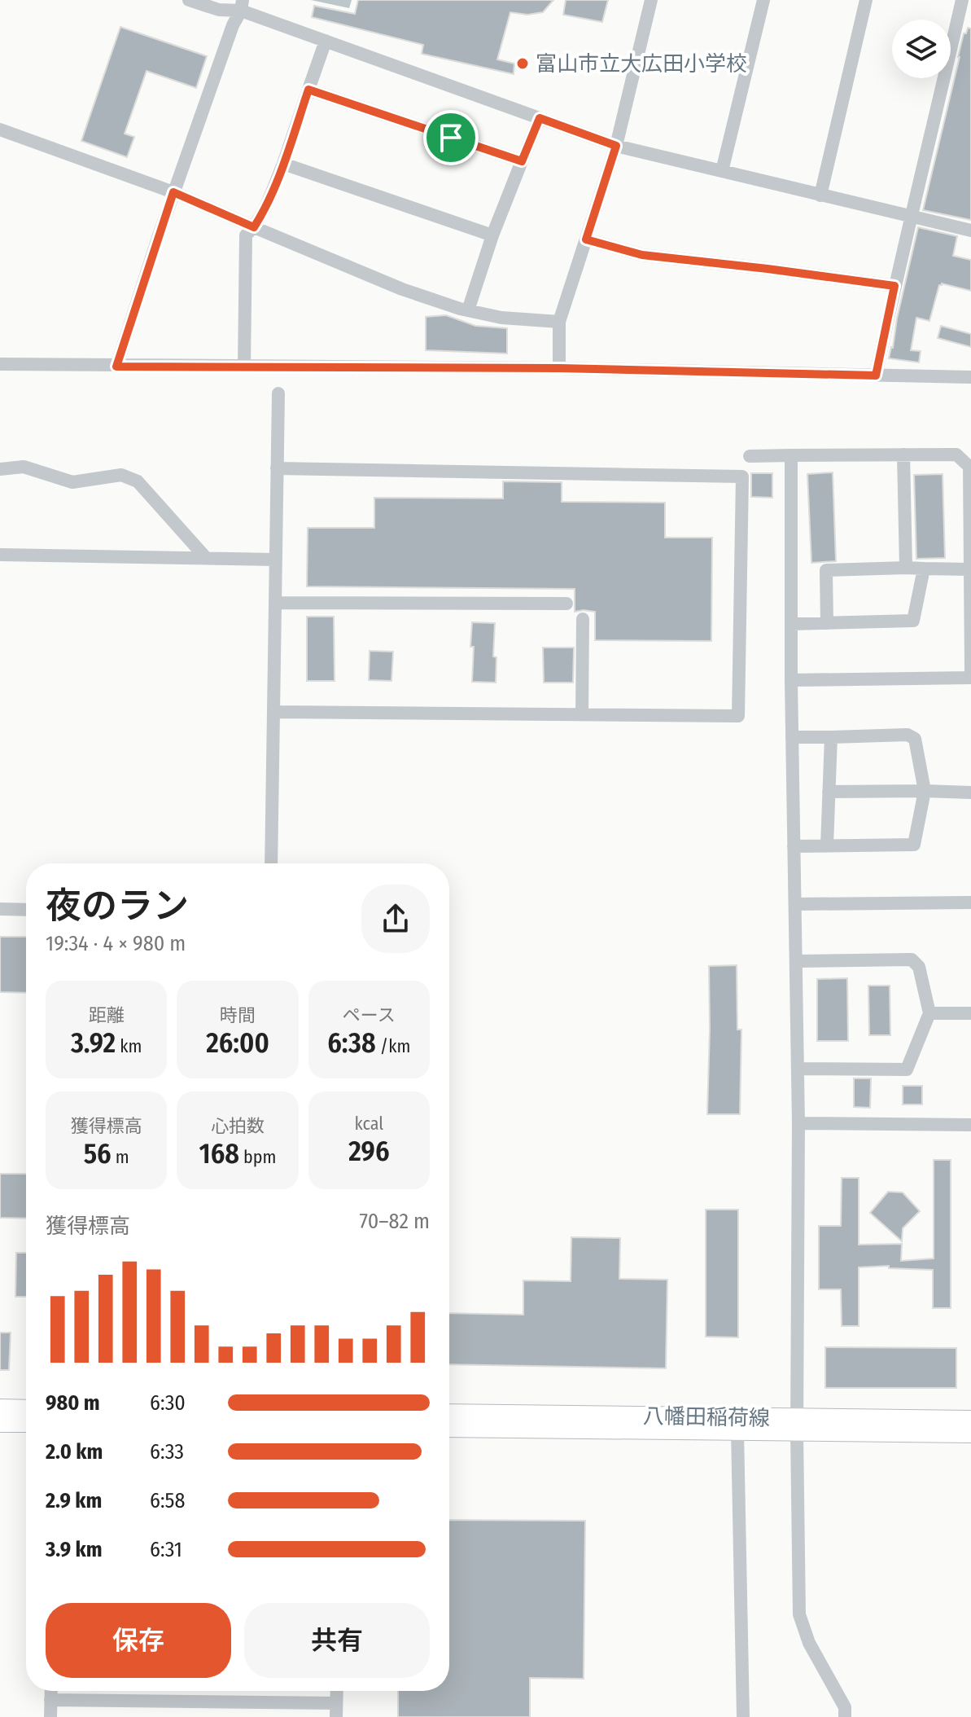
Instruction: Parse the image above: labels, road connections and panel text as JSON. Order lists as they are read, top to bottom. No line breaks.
{"streets":{"main road":["八幡田稲荷線"]},"places":["富山市立大広田小学校"],"page":{"heading":["夜のラン","19:34 · 4 × 980 m"],"stats":[["距離","3.92 km"],["時間","26:00"],["ペース","6:38 /km"],["獲得標高","56 m"],["心拍数","168 bpm"],["kcal","296"]],"chart":["獲得標高","70–82 m"],"list":[{"name":"980 m","note":"6:30"},{"name":"2.0 km","note":"6:33"},{"name":"2.9 km","note":"6:58"},{"name":"3.9 km","note":"6:31"}],"buttons":["保存","共有"]}}
